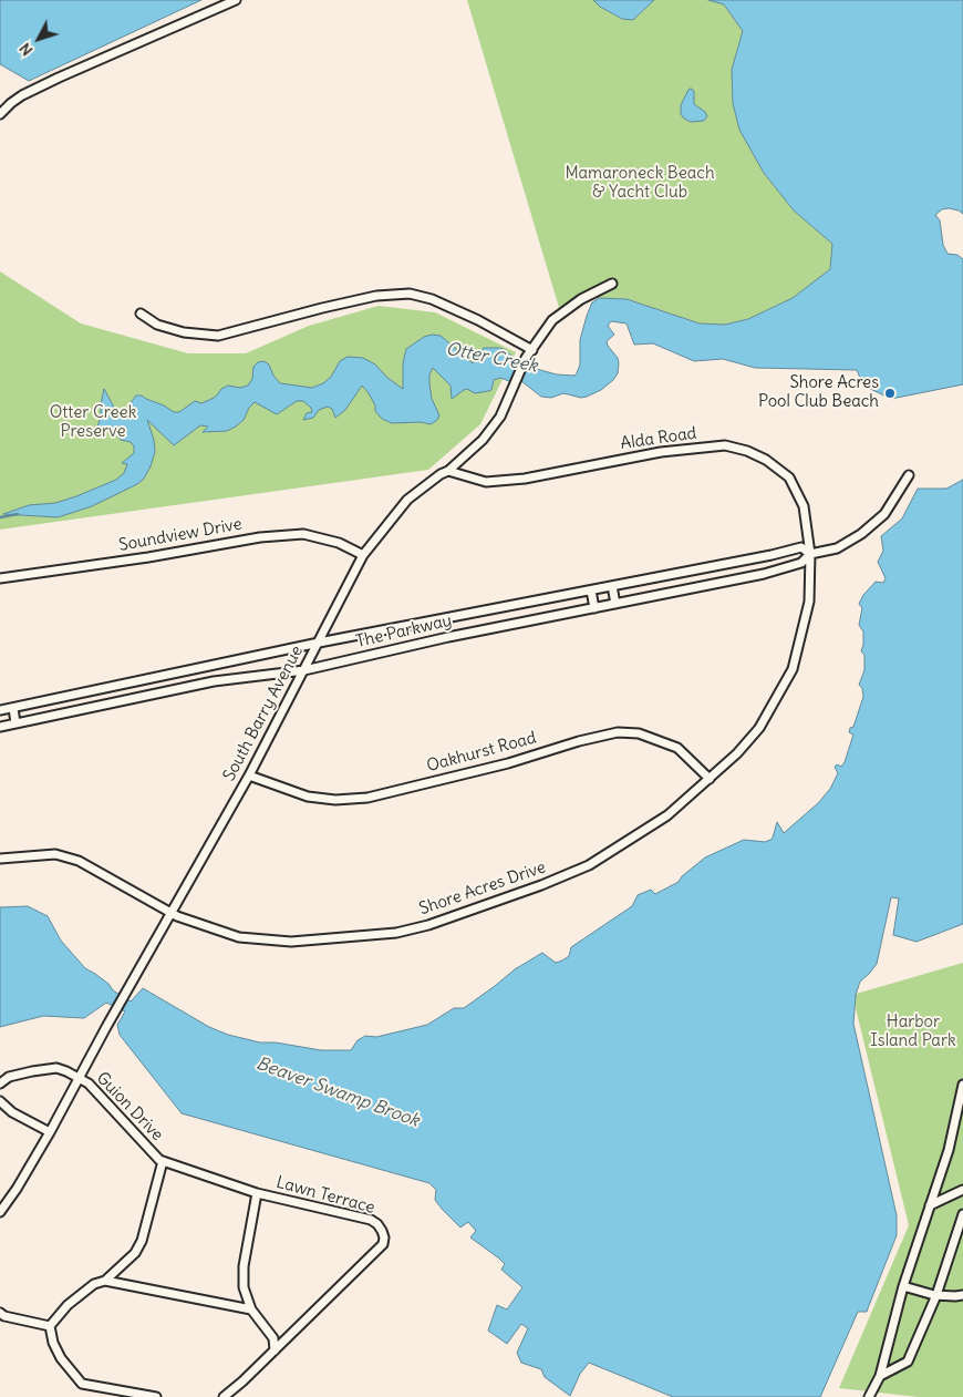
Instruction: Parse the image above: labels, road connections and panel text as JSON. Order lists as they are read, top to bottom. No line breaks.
{"streets":{"street":["Alda Road","Soundview Drive","The Parkway","South Barry Avenue","Oakhurst Road","Shore Acres Drive","Guion Drive","Lawn Terrace"]},"crossings":[["Alda Road","The Parkway"],["Alda Road","South Barry Avenue"],["Alda Road","Shore Acres Drive"],["Soundview Drive","South Barry Avenue"],["The Parkway","South Barry Avenue"],["The Parkway","Shore Acres Drive"],["South Barry Avenue","Oakhurst Road"],["South Barry Avenue","Shore Acres Drive"],["South Barry Avenue","Guion Drive"],["Oakhurst Road","Shore Acres Drive"],["Guion Drive","Lawn Terrace"]],"water":["Otter Creek","Beaver Swamp Brook"],"parks":["Mamaroneck Beach & Yacht Club","Otter Creek Preserve","Harbor Island Park"],"places":["Shore Acres Pool Club Beach"],"north":"bottom left"}
